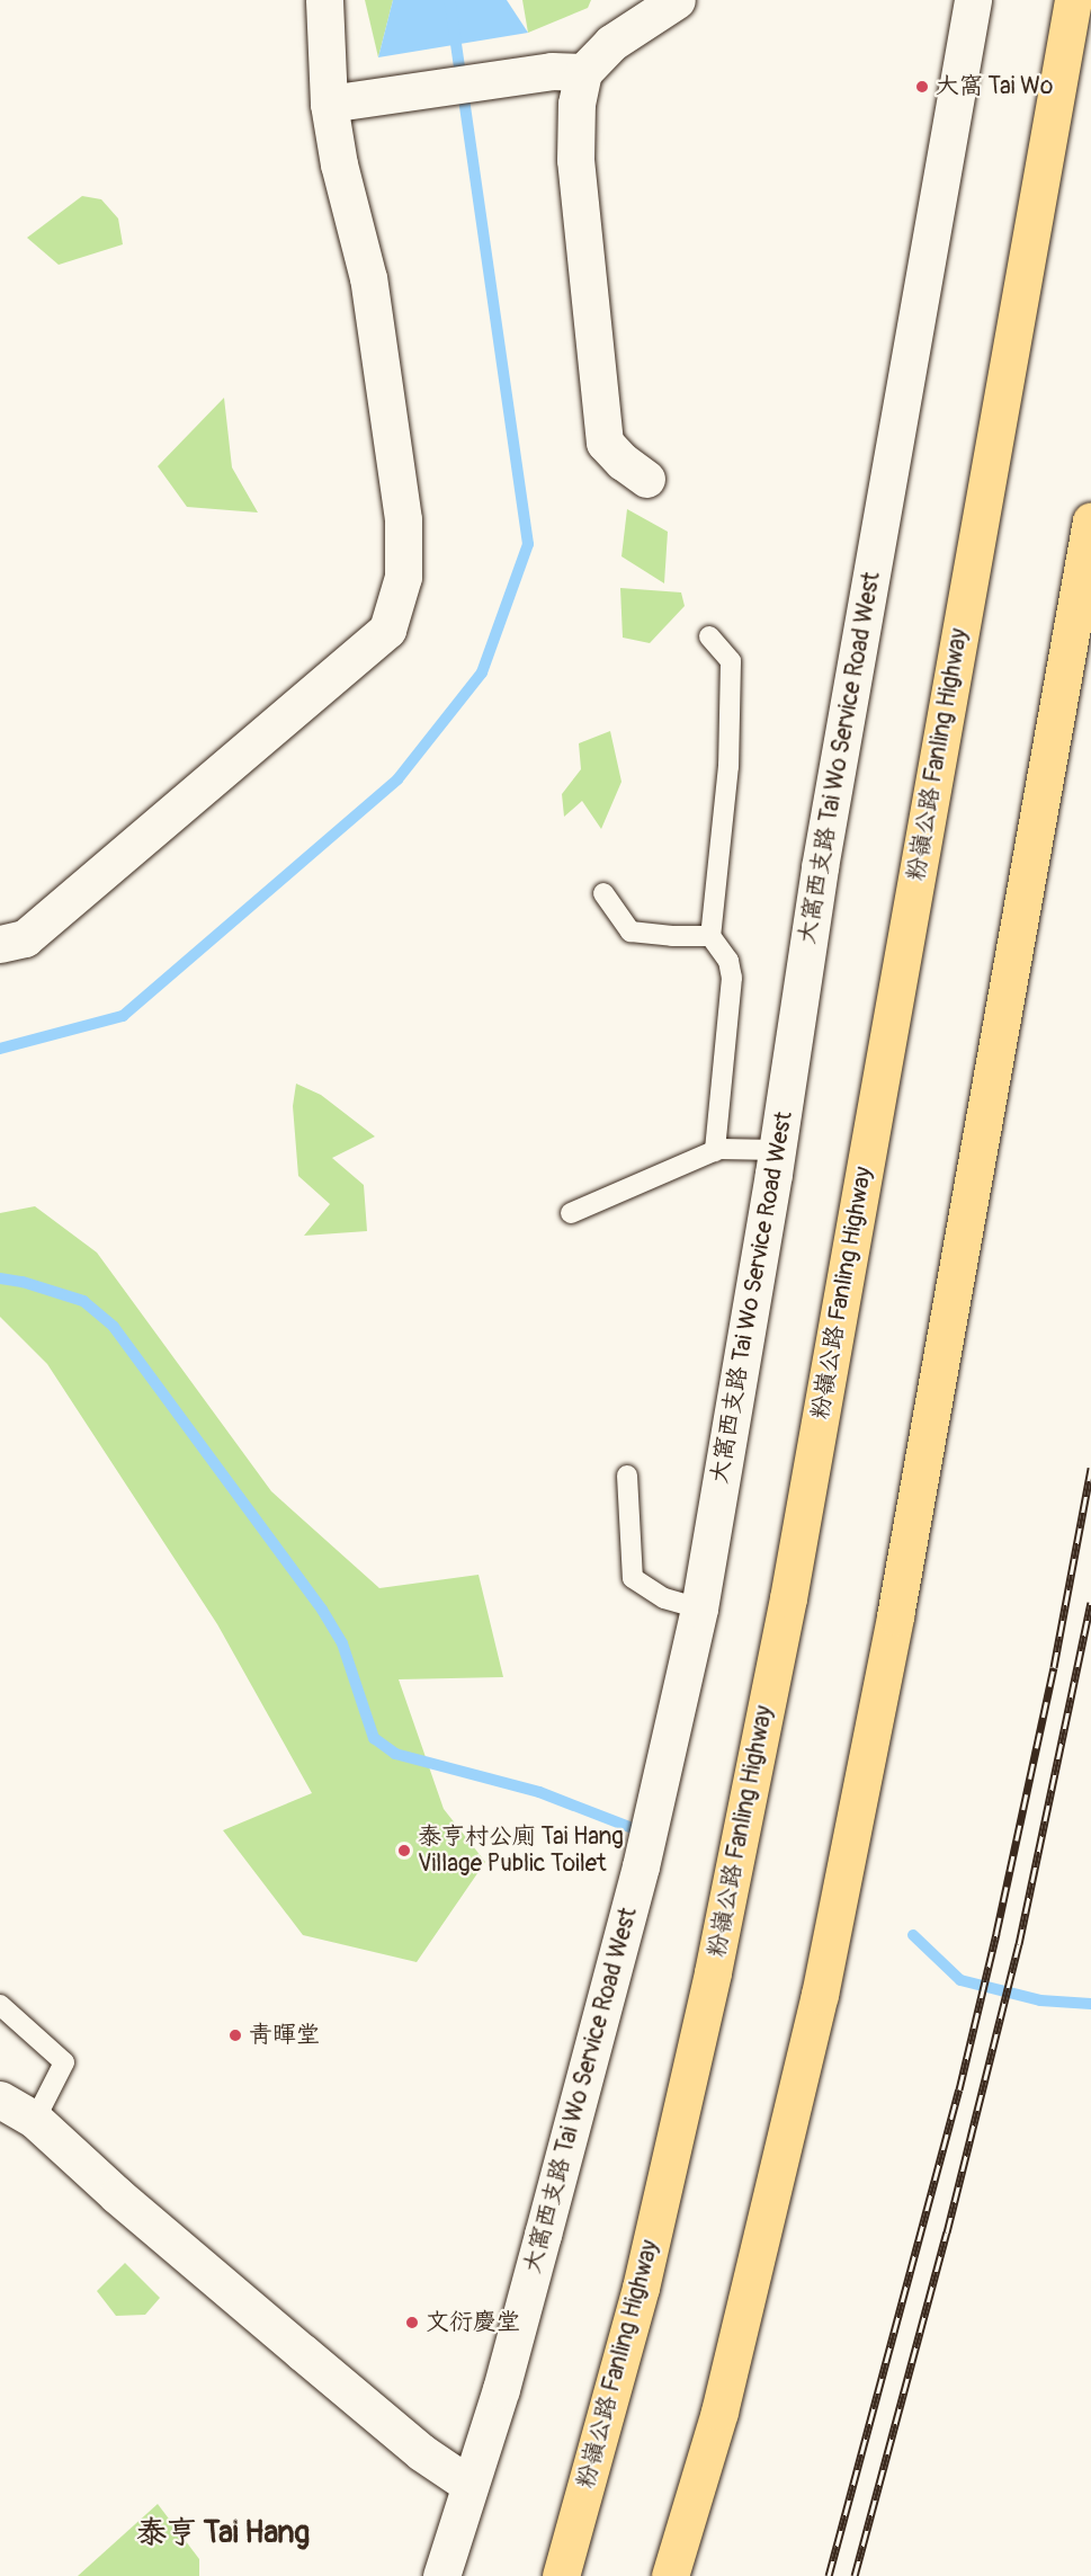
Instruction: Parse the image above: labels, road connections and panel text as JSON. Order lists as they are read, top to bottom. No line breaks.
{"streets":{"highway":["粉嶺公路 Fanling Highway"],"main road":["大窩西支路 Tai Wo Service Road West"]},"districts":["泰亨 Tai Hang"],"places":["大窩 Tai Wo","泰亨村公廁 Tai Hang Village Public Toilet","青暉堂","文衍慶堂"]}
